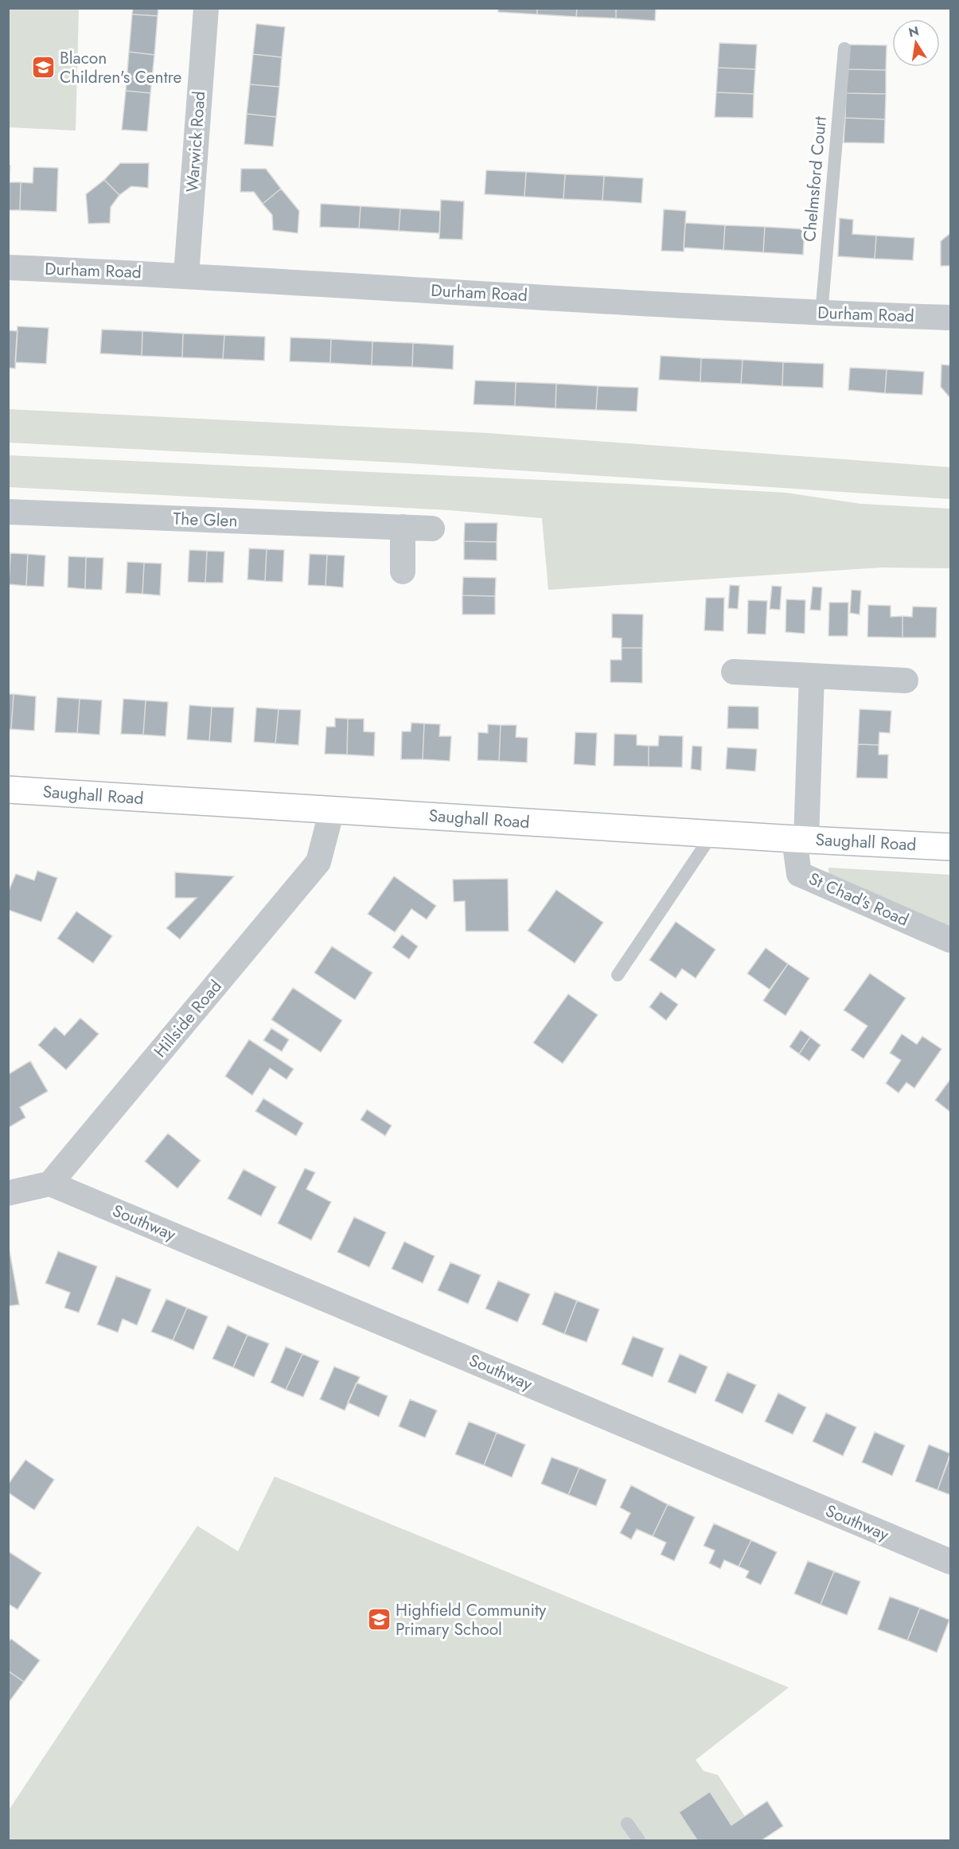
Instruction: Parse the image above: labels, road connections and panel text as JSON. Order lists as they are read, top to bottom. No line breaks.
{"streets":{"street":["Warwick Road","Durham Road","The Glen","Saughall Road","St Chad's Road","Hillside Road","Southway"],"lane":["Chelmsford Court"]},"crossings":[["Warwick Road","Durham Road"],["Chelmsford Court","Durham Road"],["Saughall Road","St Chad's Road"],["Saughall Road","Hillside Road"],["Hillside Road","Southway"]],"places":{"school or university":["Blacon Children's Centre","Highfield Community Primary School"]},"north":"top"}
